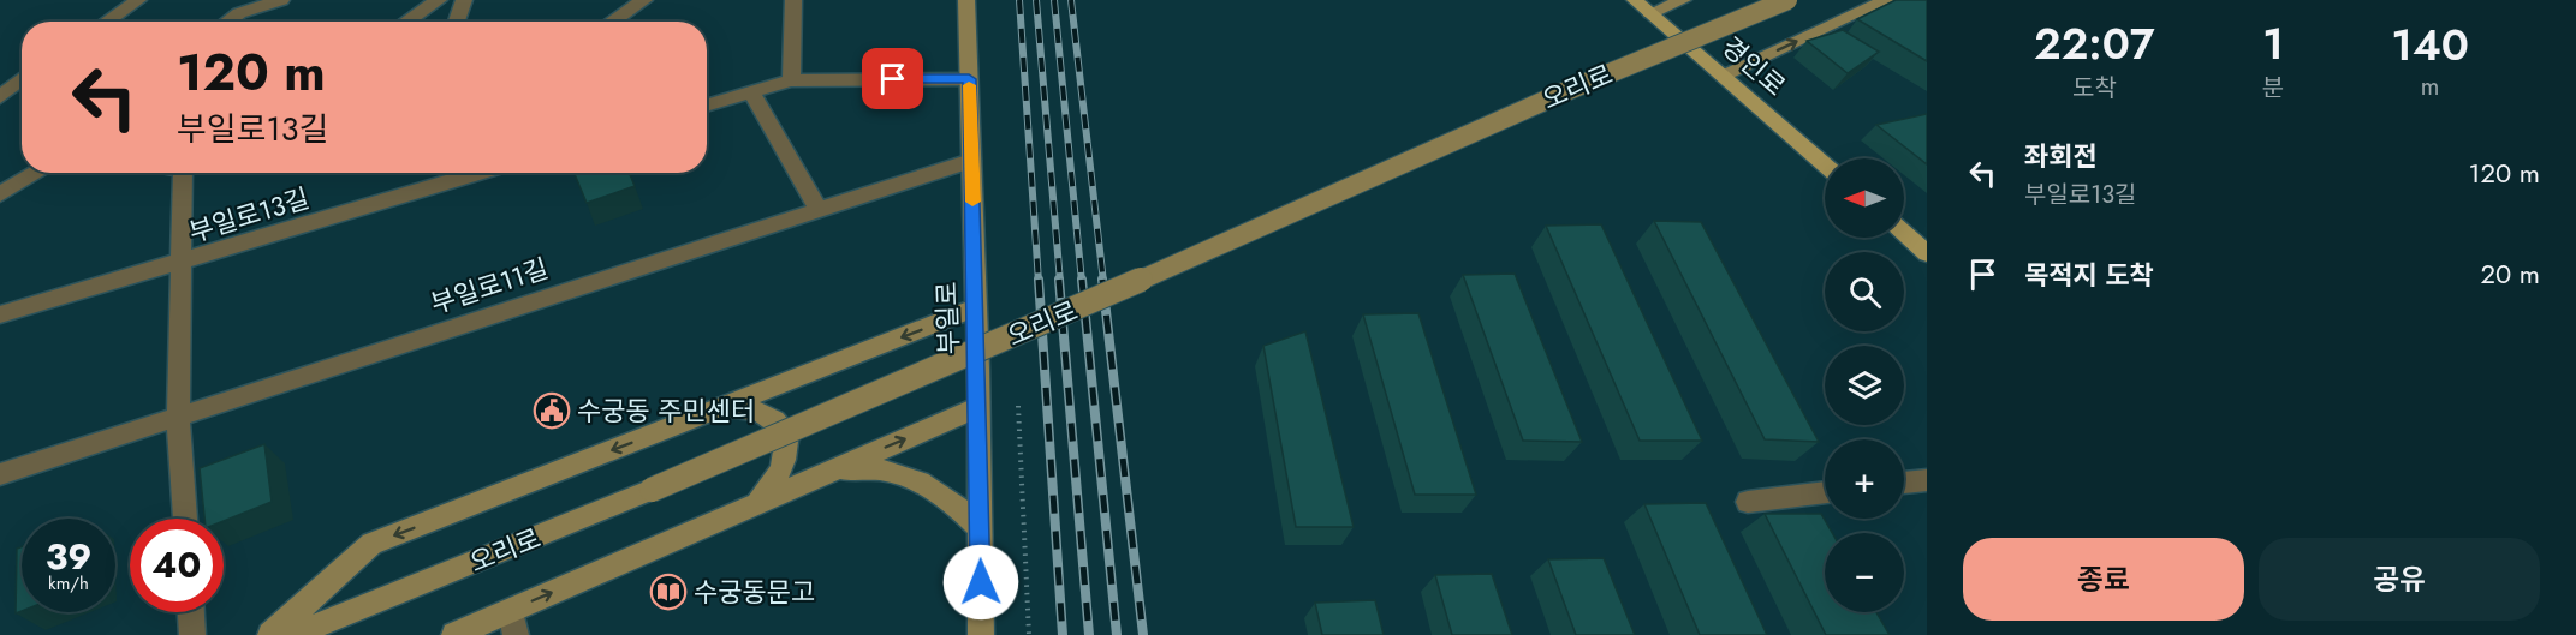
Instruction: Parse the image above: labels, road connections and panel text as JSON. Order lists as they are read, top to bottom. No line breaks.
{"streets":{"main road":["경인로","오리로","부일로"],"street":["부일로13길","부일로11길"]},"crossings":[["부일로11길","부일로"]],"places":{"public building":["수궁동 주민센터"],"library":["수궁동문고"]},"north":"left","page":{"eta":["22:07","도착","1","분","140","m"],"turn":["120 m","부일로13길"],"list":[{"name":"좌회전","note":"부일로13길","value":"120 m"},{"name":"목적지 도착","value":"20 m"}],"map_buttons":["+","−"],"speed":"39 km/h","limit":"40","buttons":["종료","공유"]}}
